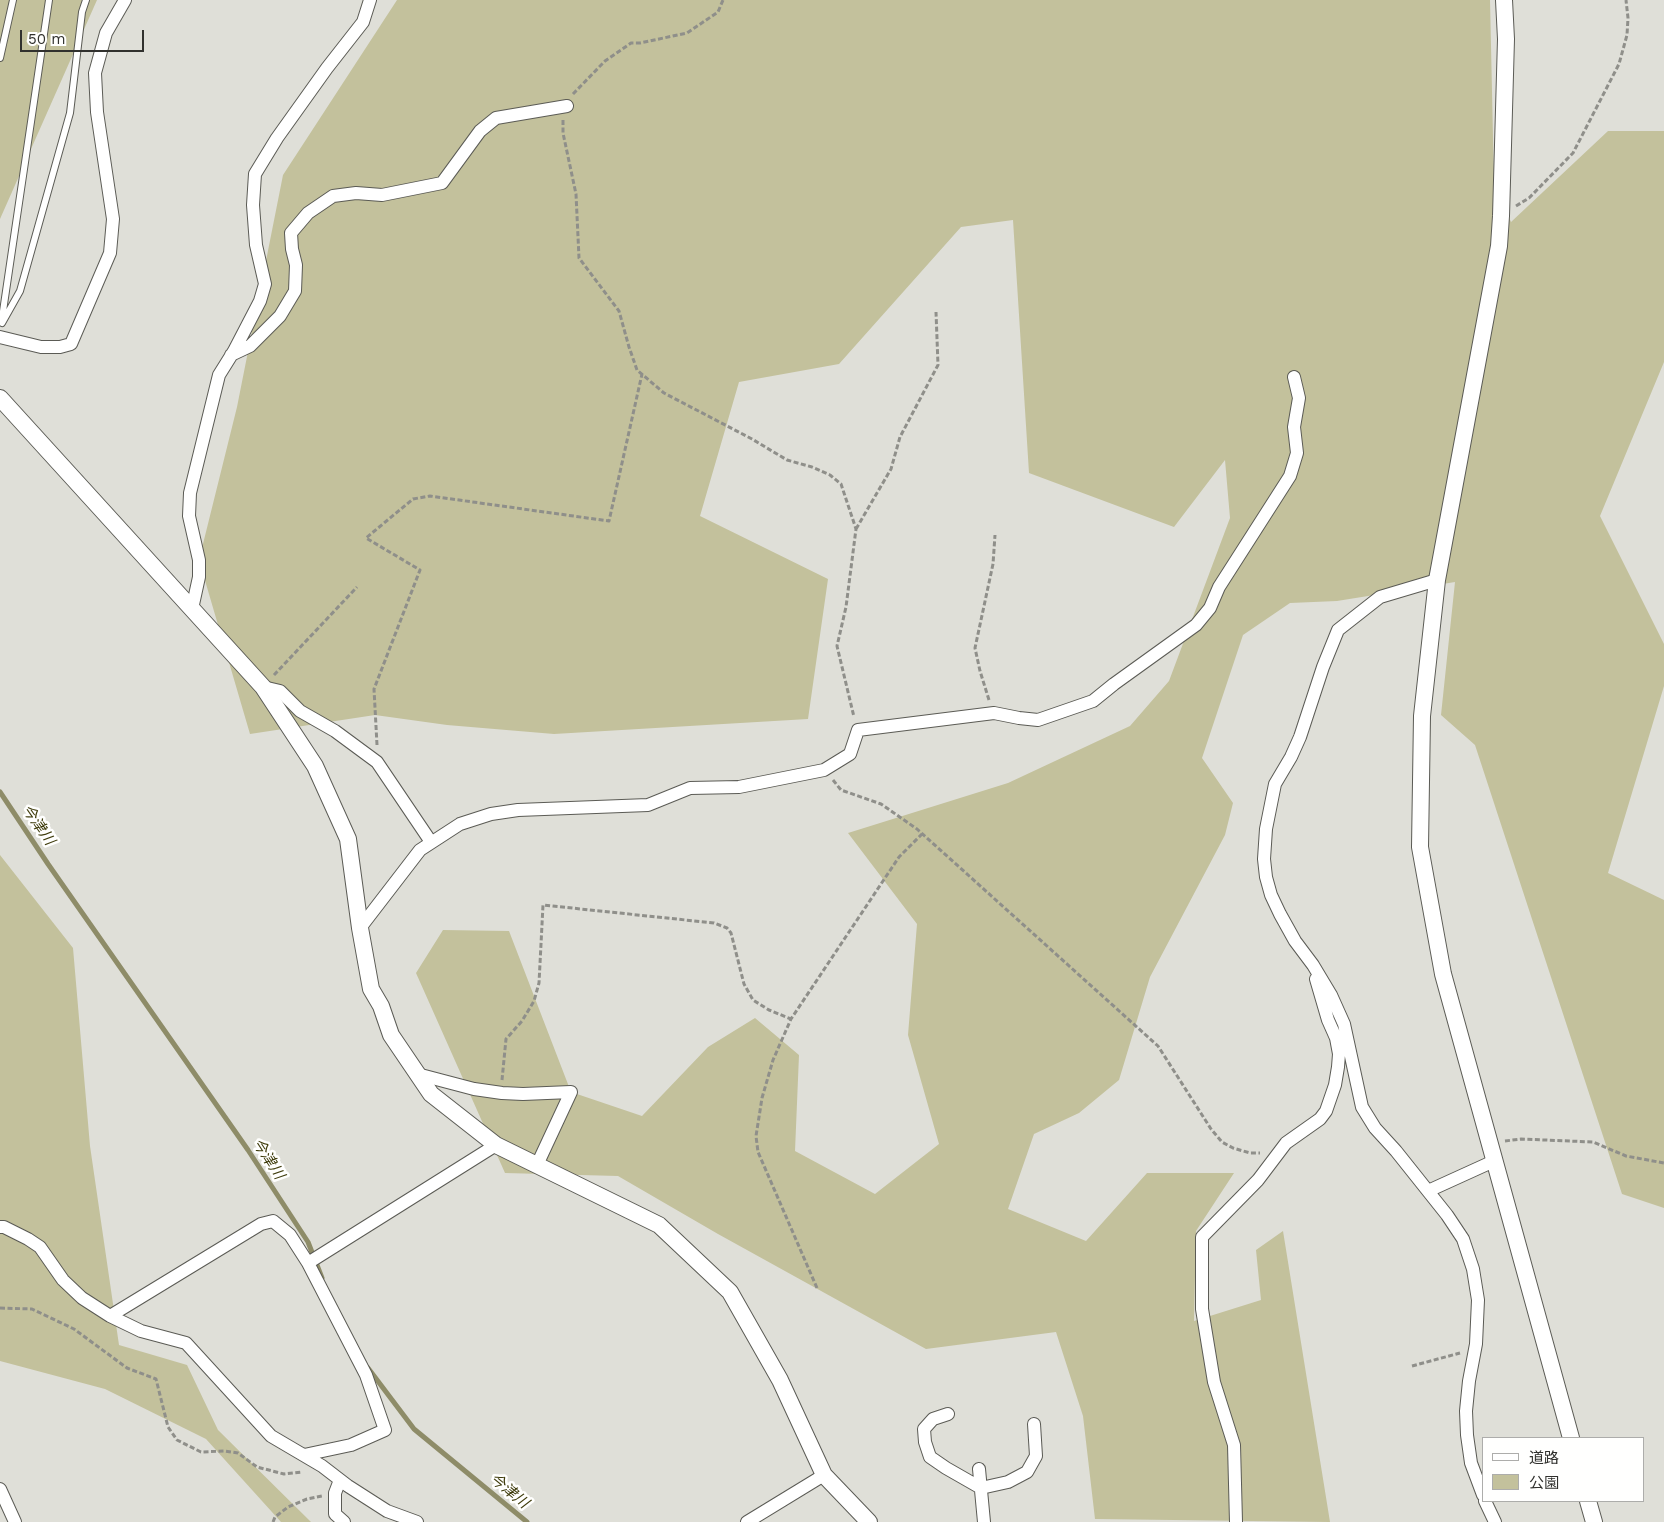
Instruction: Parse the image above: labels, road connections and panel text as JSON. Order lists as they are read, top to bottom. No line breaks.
{"water":["今津川"],"legend":["道路","公園"],"scale_bar":"50 m"}
